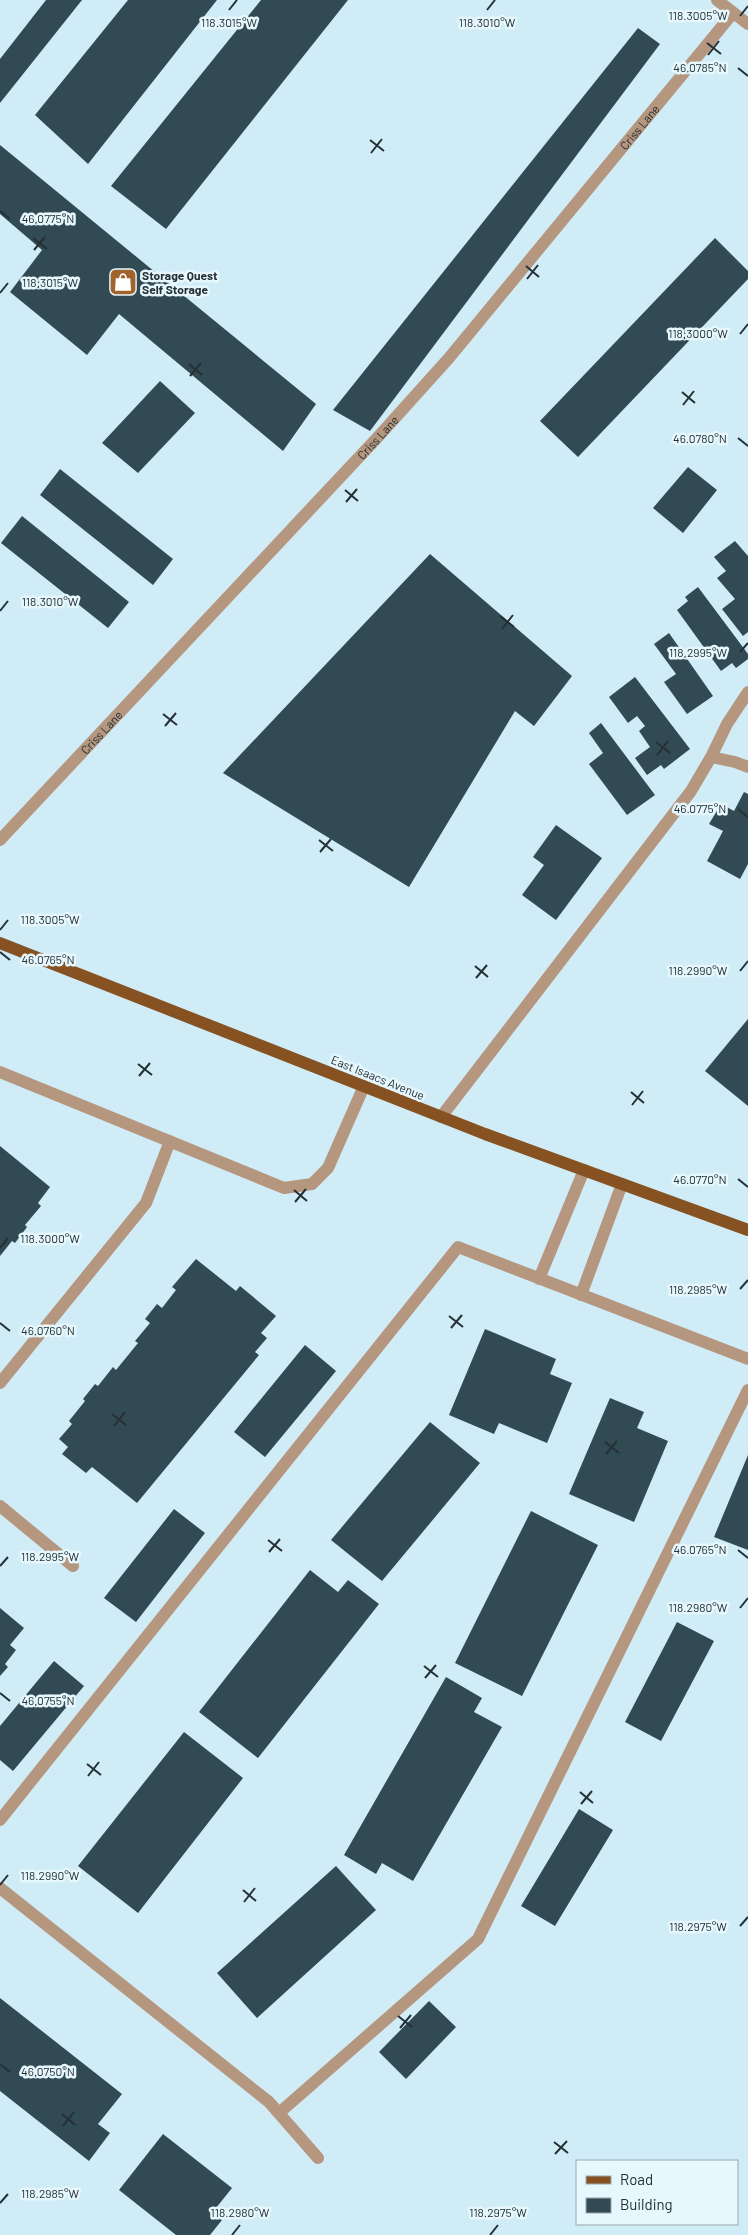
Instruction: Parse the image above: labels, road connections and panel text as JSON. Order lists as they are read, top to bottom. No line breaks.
{"streets":{"main road":["East Isaacs Avenue"],"street":["Criss Lane"]},"places":{"shop":["Storage Quest Self Storage"]},"legend":["Road","Building"],"coordinates":["118.3005°W","118.3010°W","118.3015°W","46.0785°N","46.0775°N","118.3000°W","46.0780°N","118.2995°W","46.0765°N","118.2990°W","46.0770°N","118.2985°W","46.0760°N","118.2980°W","46.0755°N","118.2975°W","46.0750°N"]}
